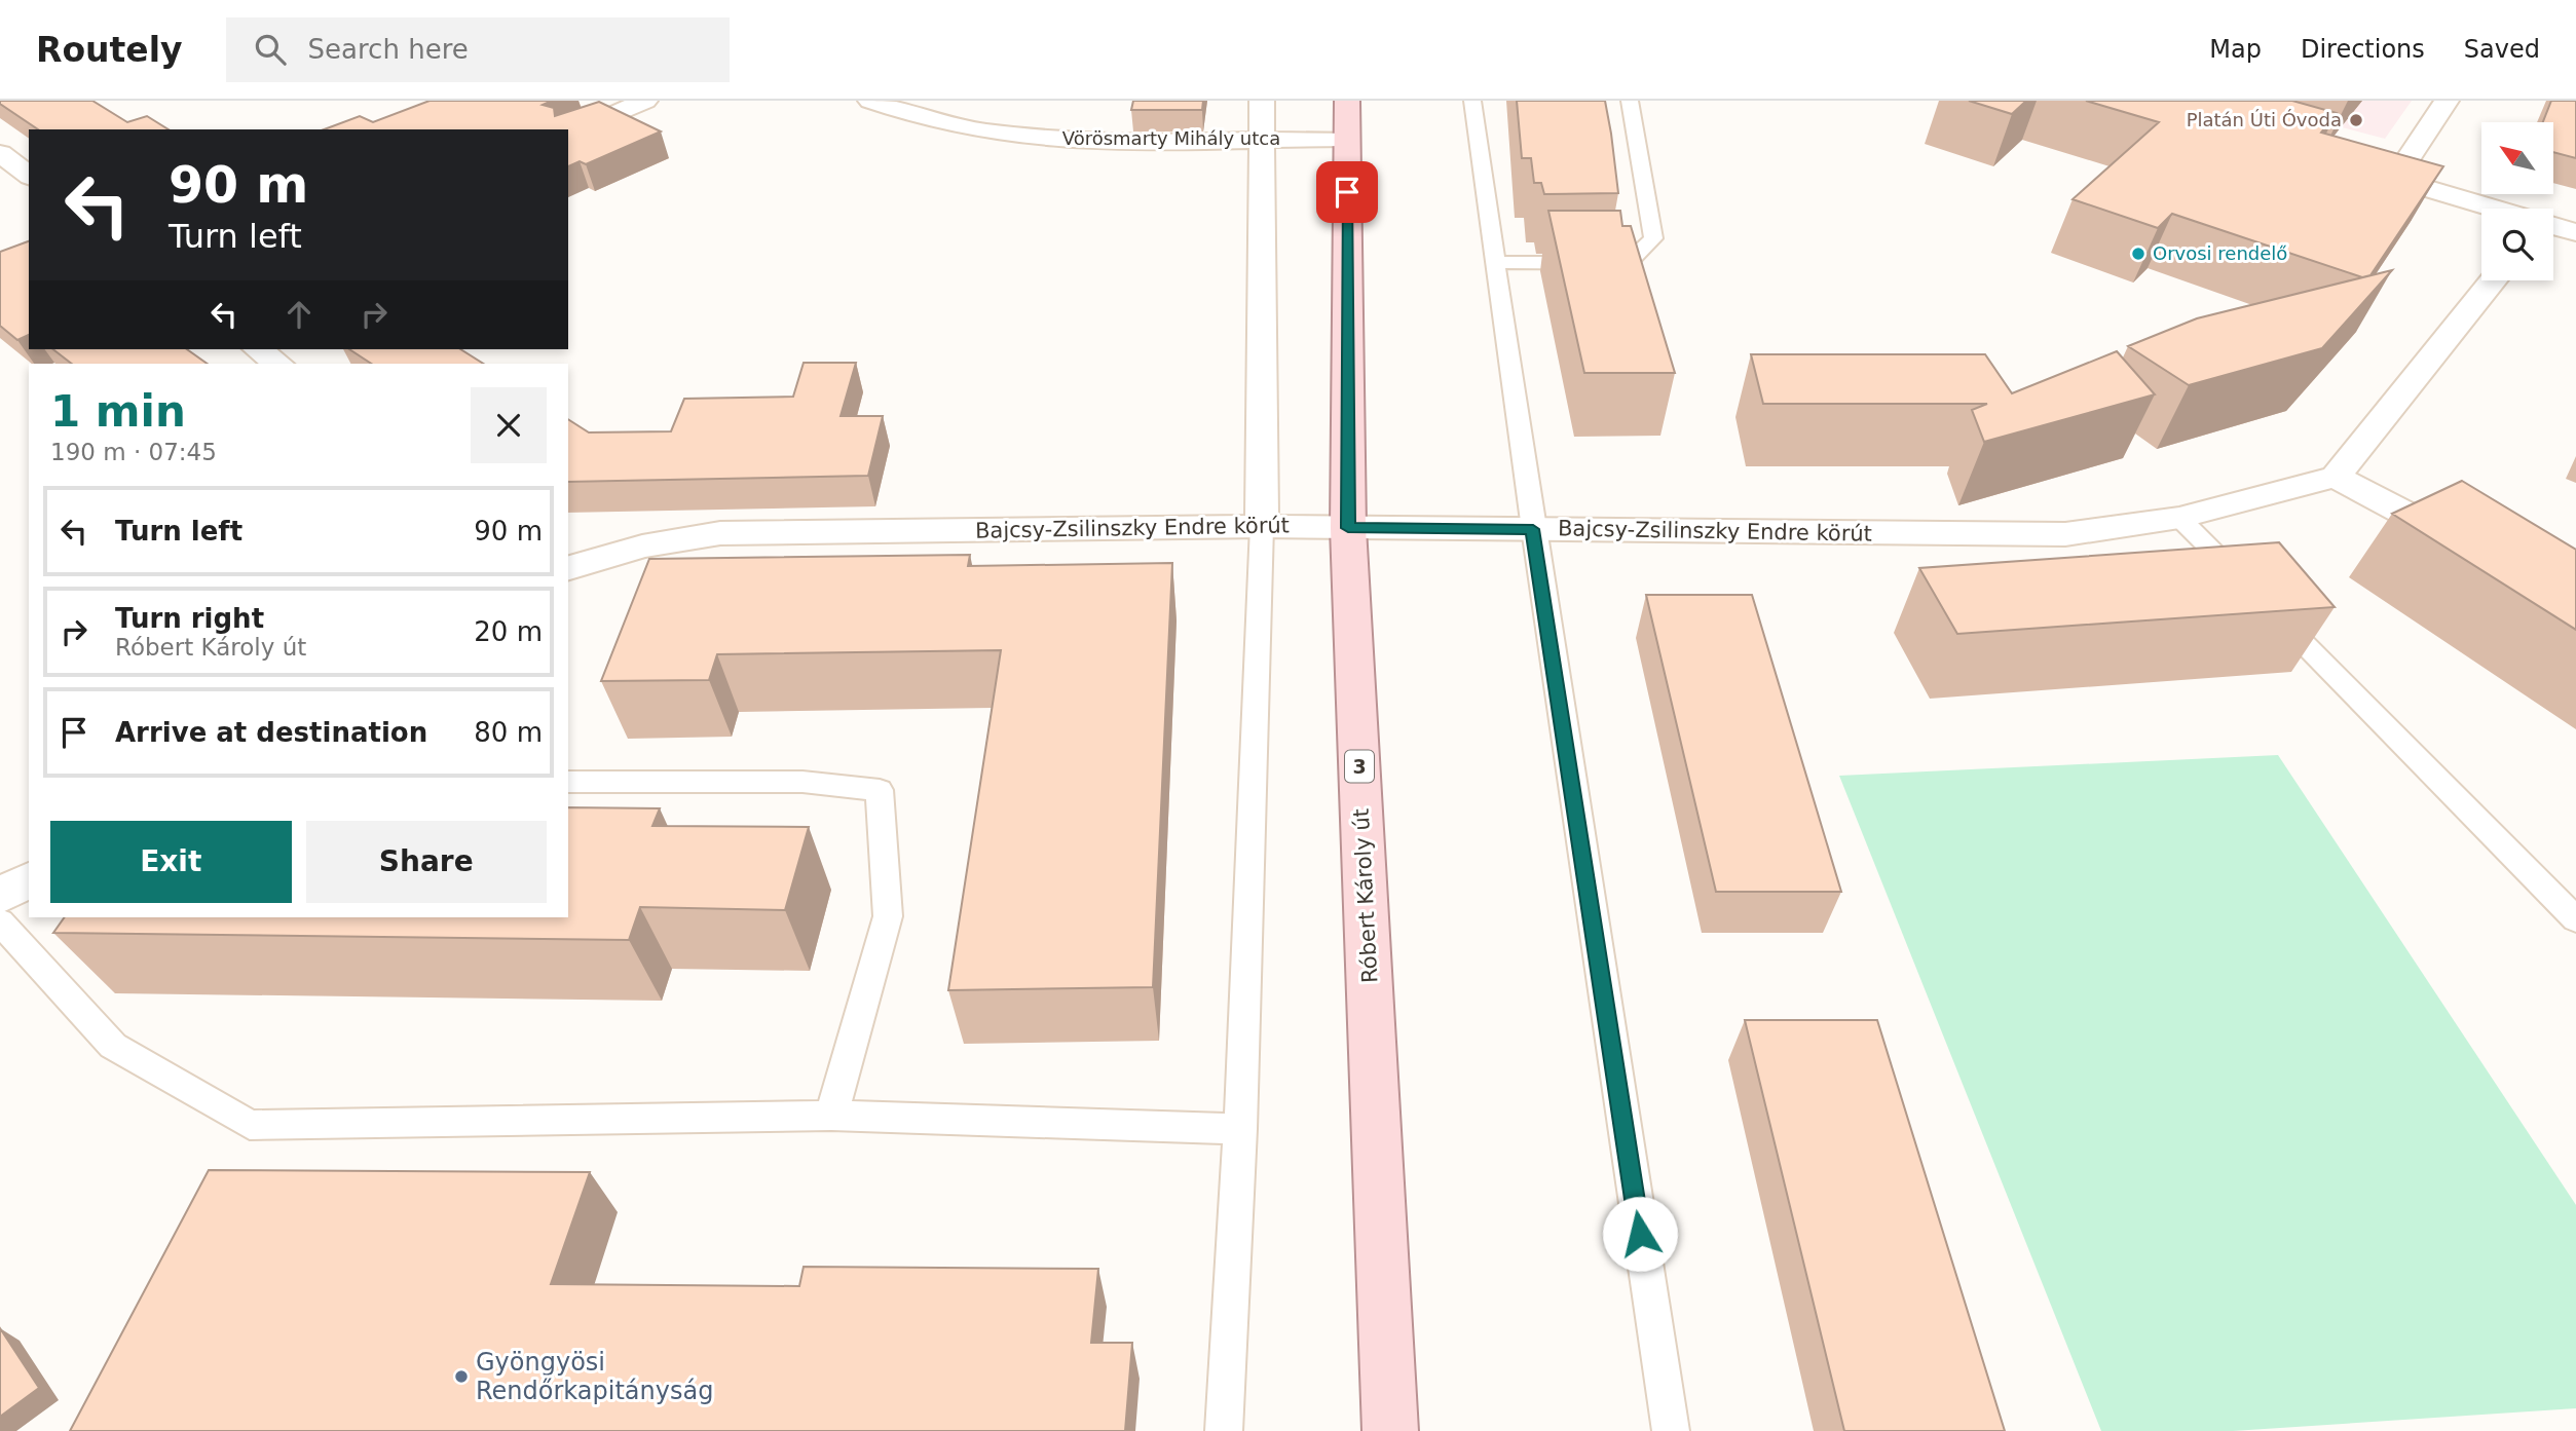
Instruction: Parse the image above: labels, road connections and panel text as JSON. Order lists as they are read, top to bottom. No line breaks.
{"streets":{"main road":["3","Róbert Károly út"],"street":["Vörösmarty Mihály utca","Bajcsy-Zsilinszky Endre körút"]},"crossings":[["Vörösmarty Mihály utca","Róbert Károly út"],["Bajcsy-Zsilinszky Endre körút","Róbert Károly út"]],"places":["Platán Úti Óvoda","Orvosi rendelő","Gyöngyösi Rendőrkapitányság"],"north":"top left","page":{"header":"Routely","search":"Search here","nav":["Map","Directions","Saved"],"turn":["90 m","Turn left"],"heading":["1 min","190 m · 07:45"],"list":[{"name":"Turn left","value":"90 m"},{"name":"Turn right","note":"Róbert Károly út","value":"20 m"},{"name":"Arrive at destination","value":"80 m"}],"buttons":["Exit","Share"]}}
